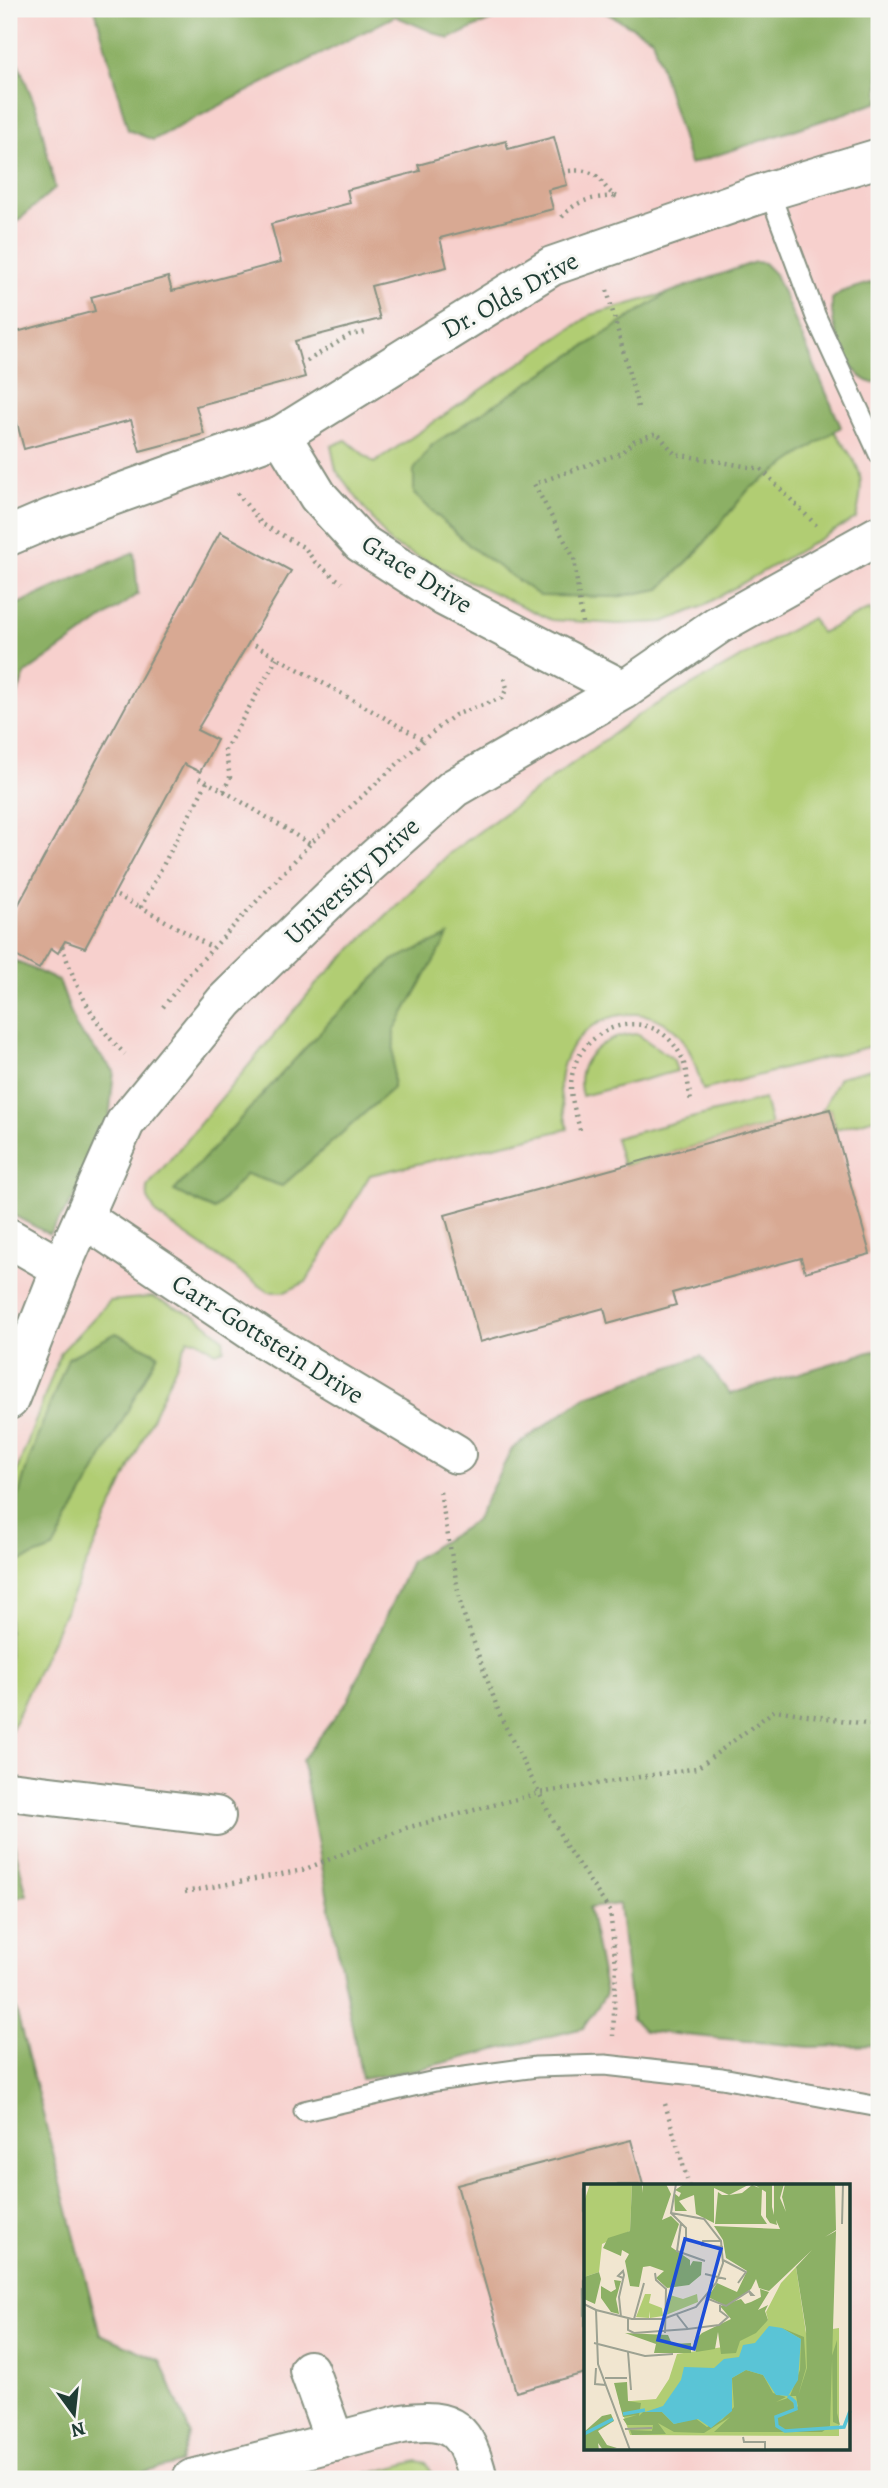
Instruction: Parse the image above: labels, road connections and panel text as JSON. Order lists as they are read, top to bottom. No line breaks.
{"streets":{"street":["Dr. Olds Drive","Grace Drive","University Drive","Carr-Gottstein Drive"]},"crossings":[["Dr. Olds Drive","Grace Drive"],["Grace Drive","University Drive"],["University Drive","Carr-Gottstein Drive"]],"north":"bottom"}
